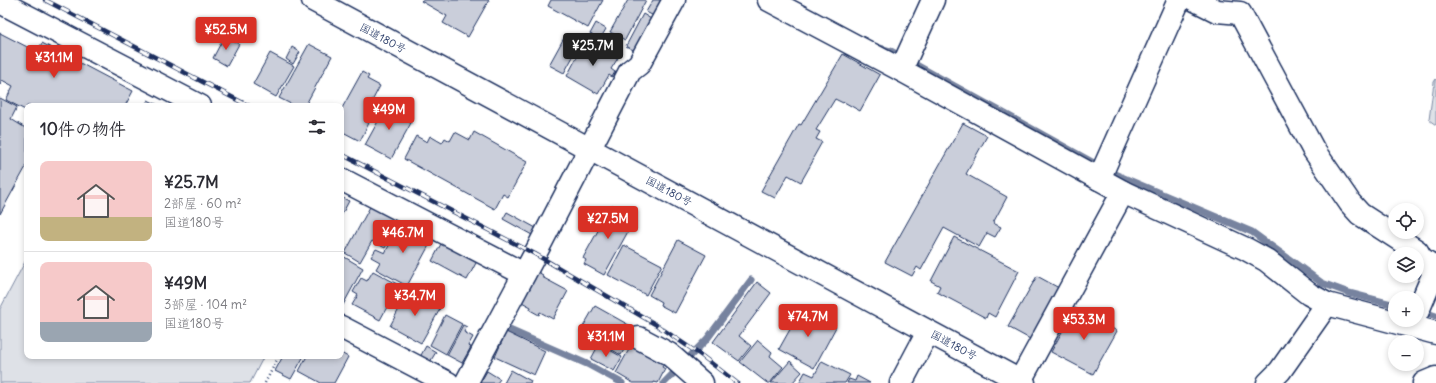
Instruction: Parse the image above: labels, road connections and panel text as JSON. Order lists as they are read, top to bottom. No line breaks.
{"streets":{"main road":["国道180号"]},"page":{"price":["¥52.5M","¥25.7M","¥31.1M","¥49M","¥27.5M","¥46.7M","¥34.7M","¥74.7M","¥53.3M","¥31.1M"],"heading":"10件の物件","list":[{"name":"¥25.7M","note":"2部屋 · 60 m² · 国道180号"},{"name":"¥49M","note":"3部屋 · 104 m² · 国道180号"}],"map_buttons":["+","−"]}}
